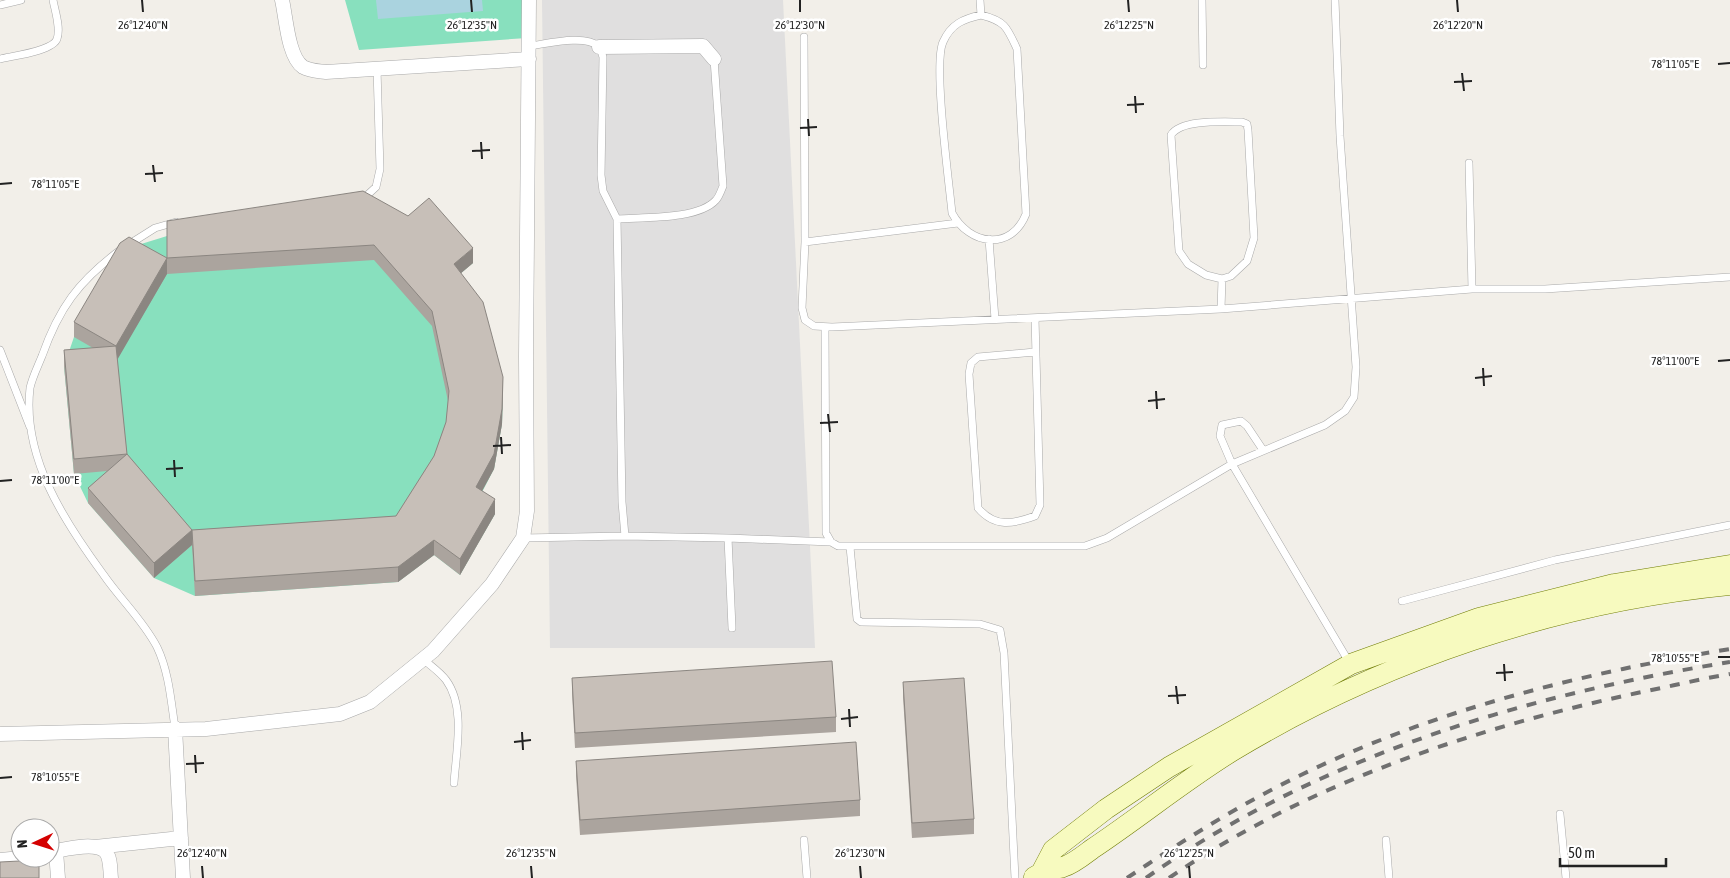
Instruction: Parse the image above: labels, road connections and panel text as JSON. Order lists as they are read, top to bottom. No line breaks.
{"scale_bar":"50 m","north":"left","coordinates":["26°12'40\"N","26°12'35\"N","26°12'30\"N","26°12'25\"N","26°12'20\"N","78°11'05\"E","78°11'00\"E","78°10'55\"E"]}
